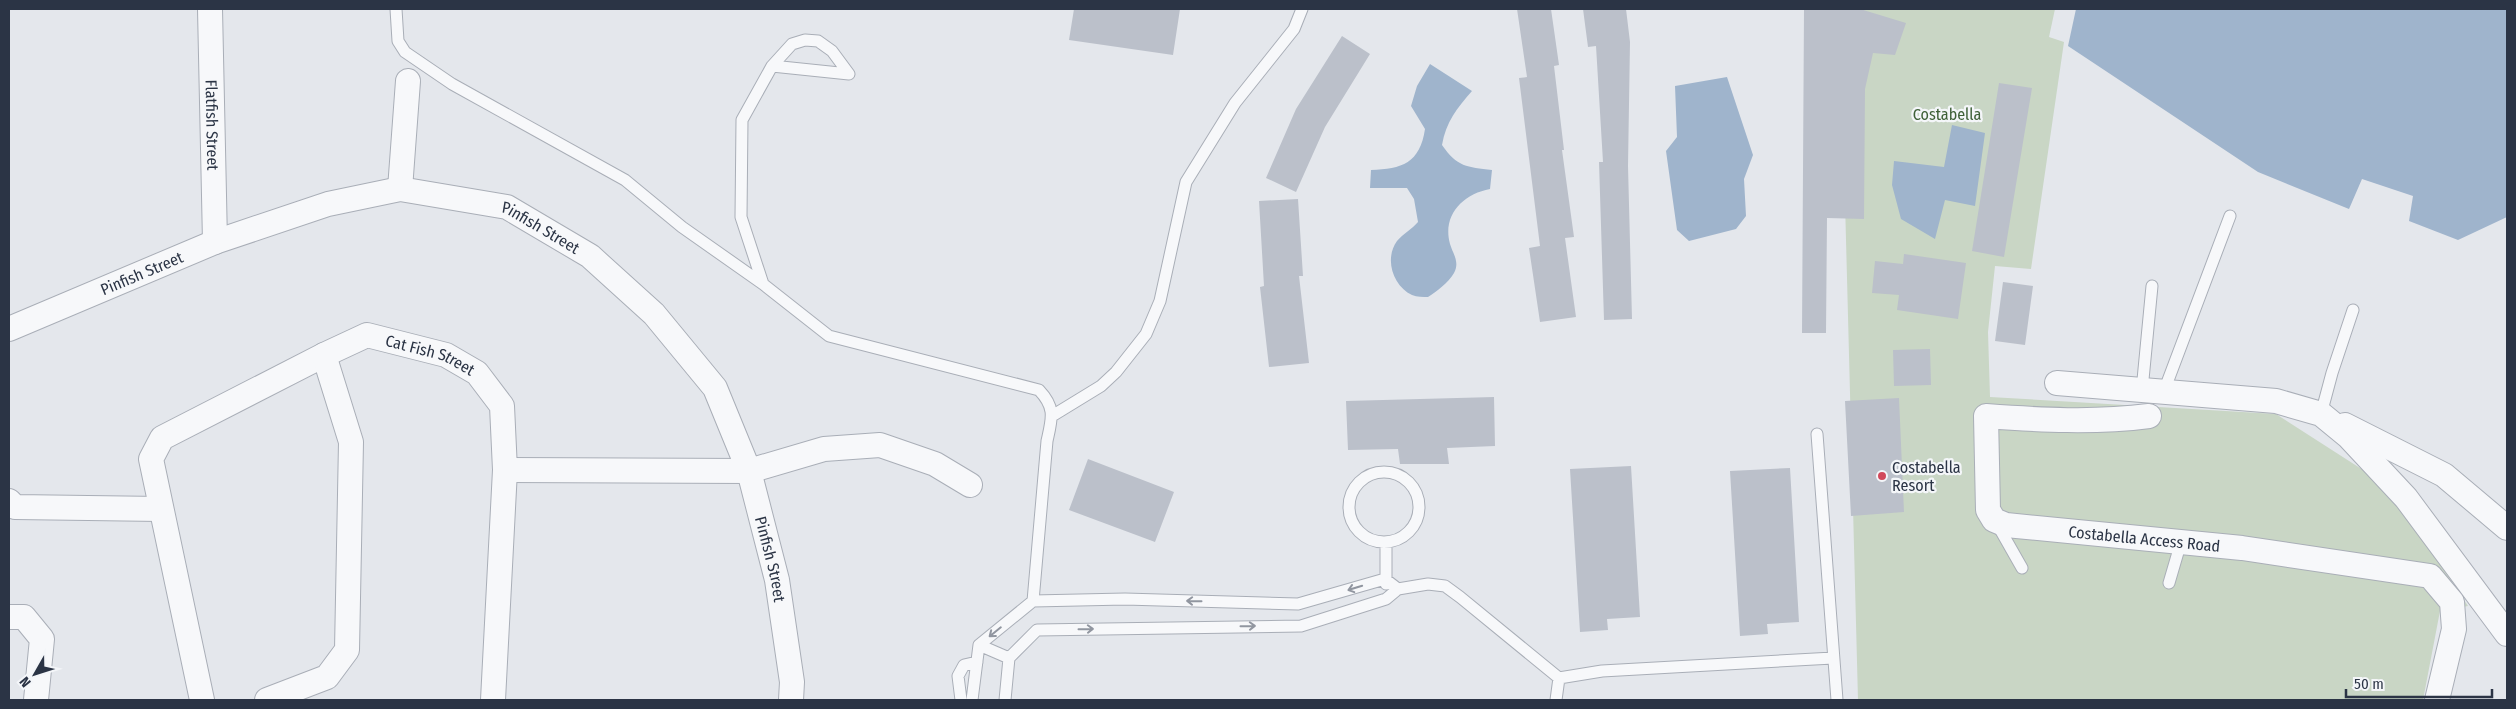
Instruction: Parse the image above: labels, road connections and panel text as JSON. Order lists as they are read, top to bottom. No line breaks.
{"streets":{"street":["Flatfish Street","Pinfish Street","Cat Fish Street","Costabella Access Road"]},"crossings":[["Flatfish Street","Pinfish Street"]],"parks":["Costabella"],"places":["Costabella Resort"],"scale_bar":"50 m","north":"bottom left"}
